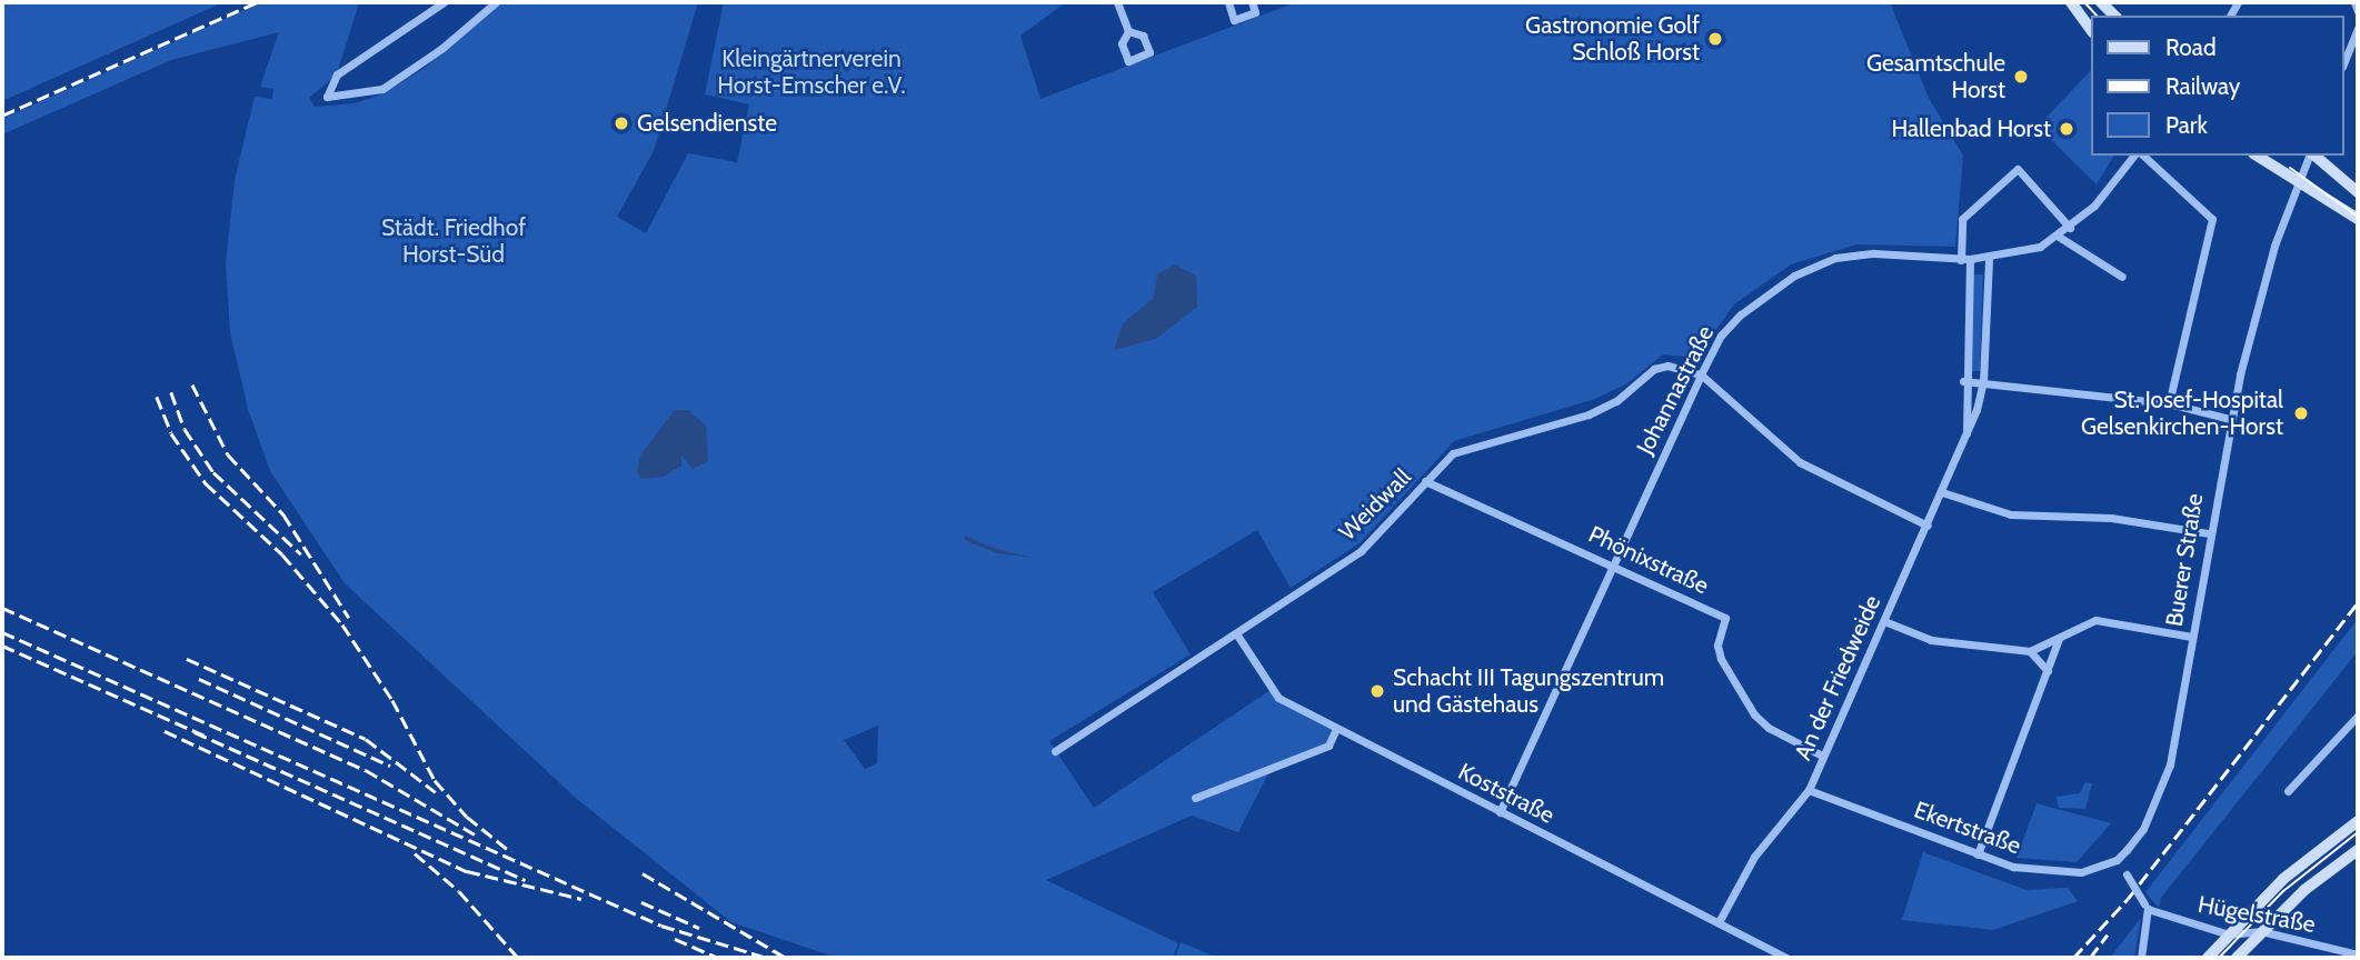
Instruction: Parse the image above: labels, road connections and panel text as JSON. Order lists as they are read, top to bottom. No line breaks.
{"streets":{"street":["Johannastraße","Weidwall","Phönixstraße","Buerer Straße","An der Friedweide","Koststraße","Ekertstraße","Hügelstraße"]},"crossings":[["Johannastraße","Weidwall"],["Johannastraße","Phönixstraße"],["Johannastraße","An der Friedweide"],["Johannastraße","Koststraße"],["Weidwall","Phönixstraße"],["Weidwall","Koststraße"],["Phönixstraße","An der Friedweide"],["Buerer Straße","Ekertstraße"],["An der Friedweide","Koststraße"],["An der Friedweide","Ekertstraße"]],"parks":["Kleingärtnerverein Horst-Emscher e.V.","Städt. Friedhof Horst-Süd"],"places":["Gastronomie Golf Schloß Horst","Gesamtschule Horst","Gelsendienste","Hallenbad Horst","St. Josef-Hospital Gelsenkirchen-Horst","Schacht III Tagungszentrum und Gästehaus"],"legend":["Road","Railway","Park"]}
